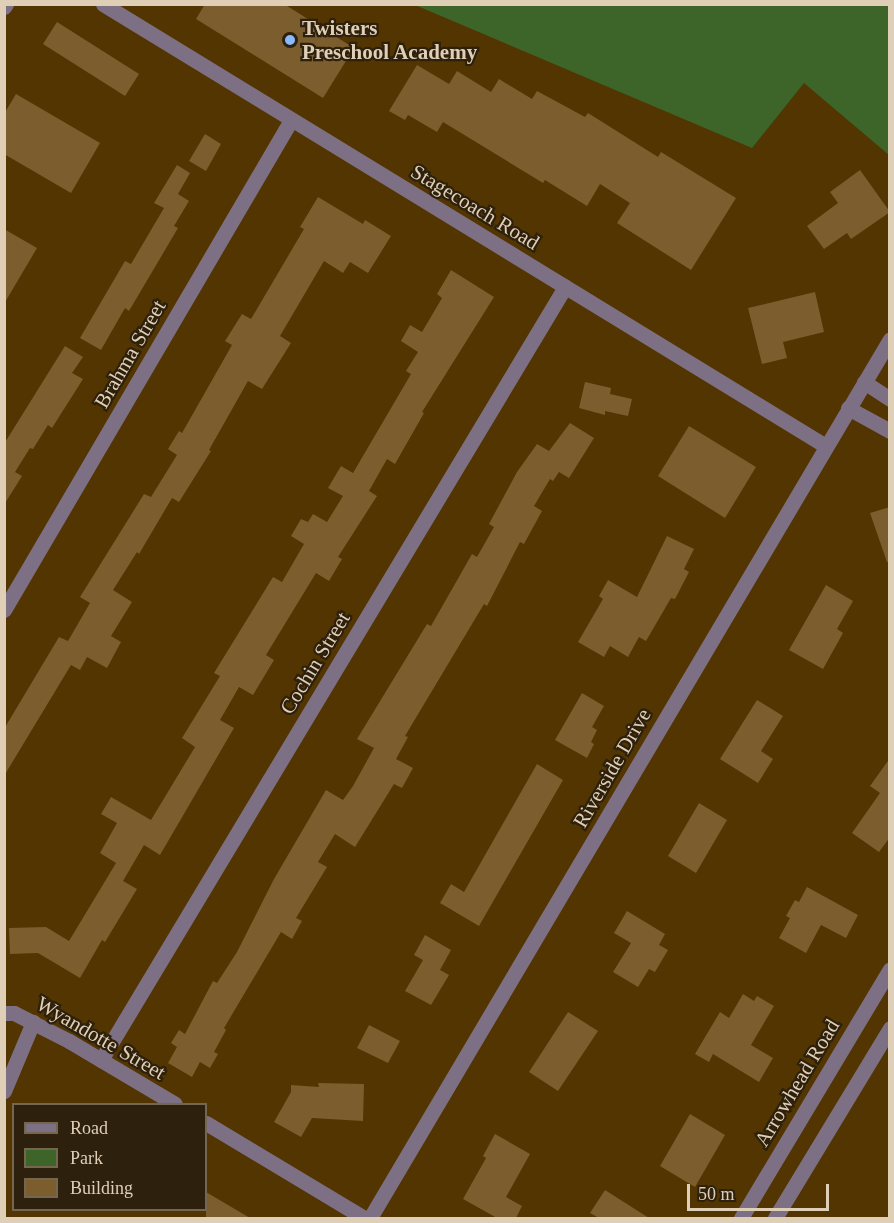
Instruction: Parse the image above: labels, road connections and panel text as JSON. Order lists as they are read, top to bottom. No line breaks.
{"streets":{"street":["Stagecoach Road","Brahma Street","Cochin Street","Riverside Drive","Wyandotte Street","Arrowhead Road"]},"crossings":[["Stagecoach Road","Brahma Street"],["Stagecoach Road","Cochin Street"],["Stagecoach Road","Riverside Drive"],["Cochin Street","Wyandotte Street"]],"places":["Twisters Preschool Academy"],"legend":["Road","Park","Building"],"scale_bar":"50 m"}
